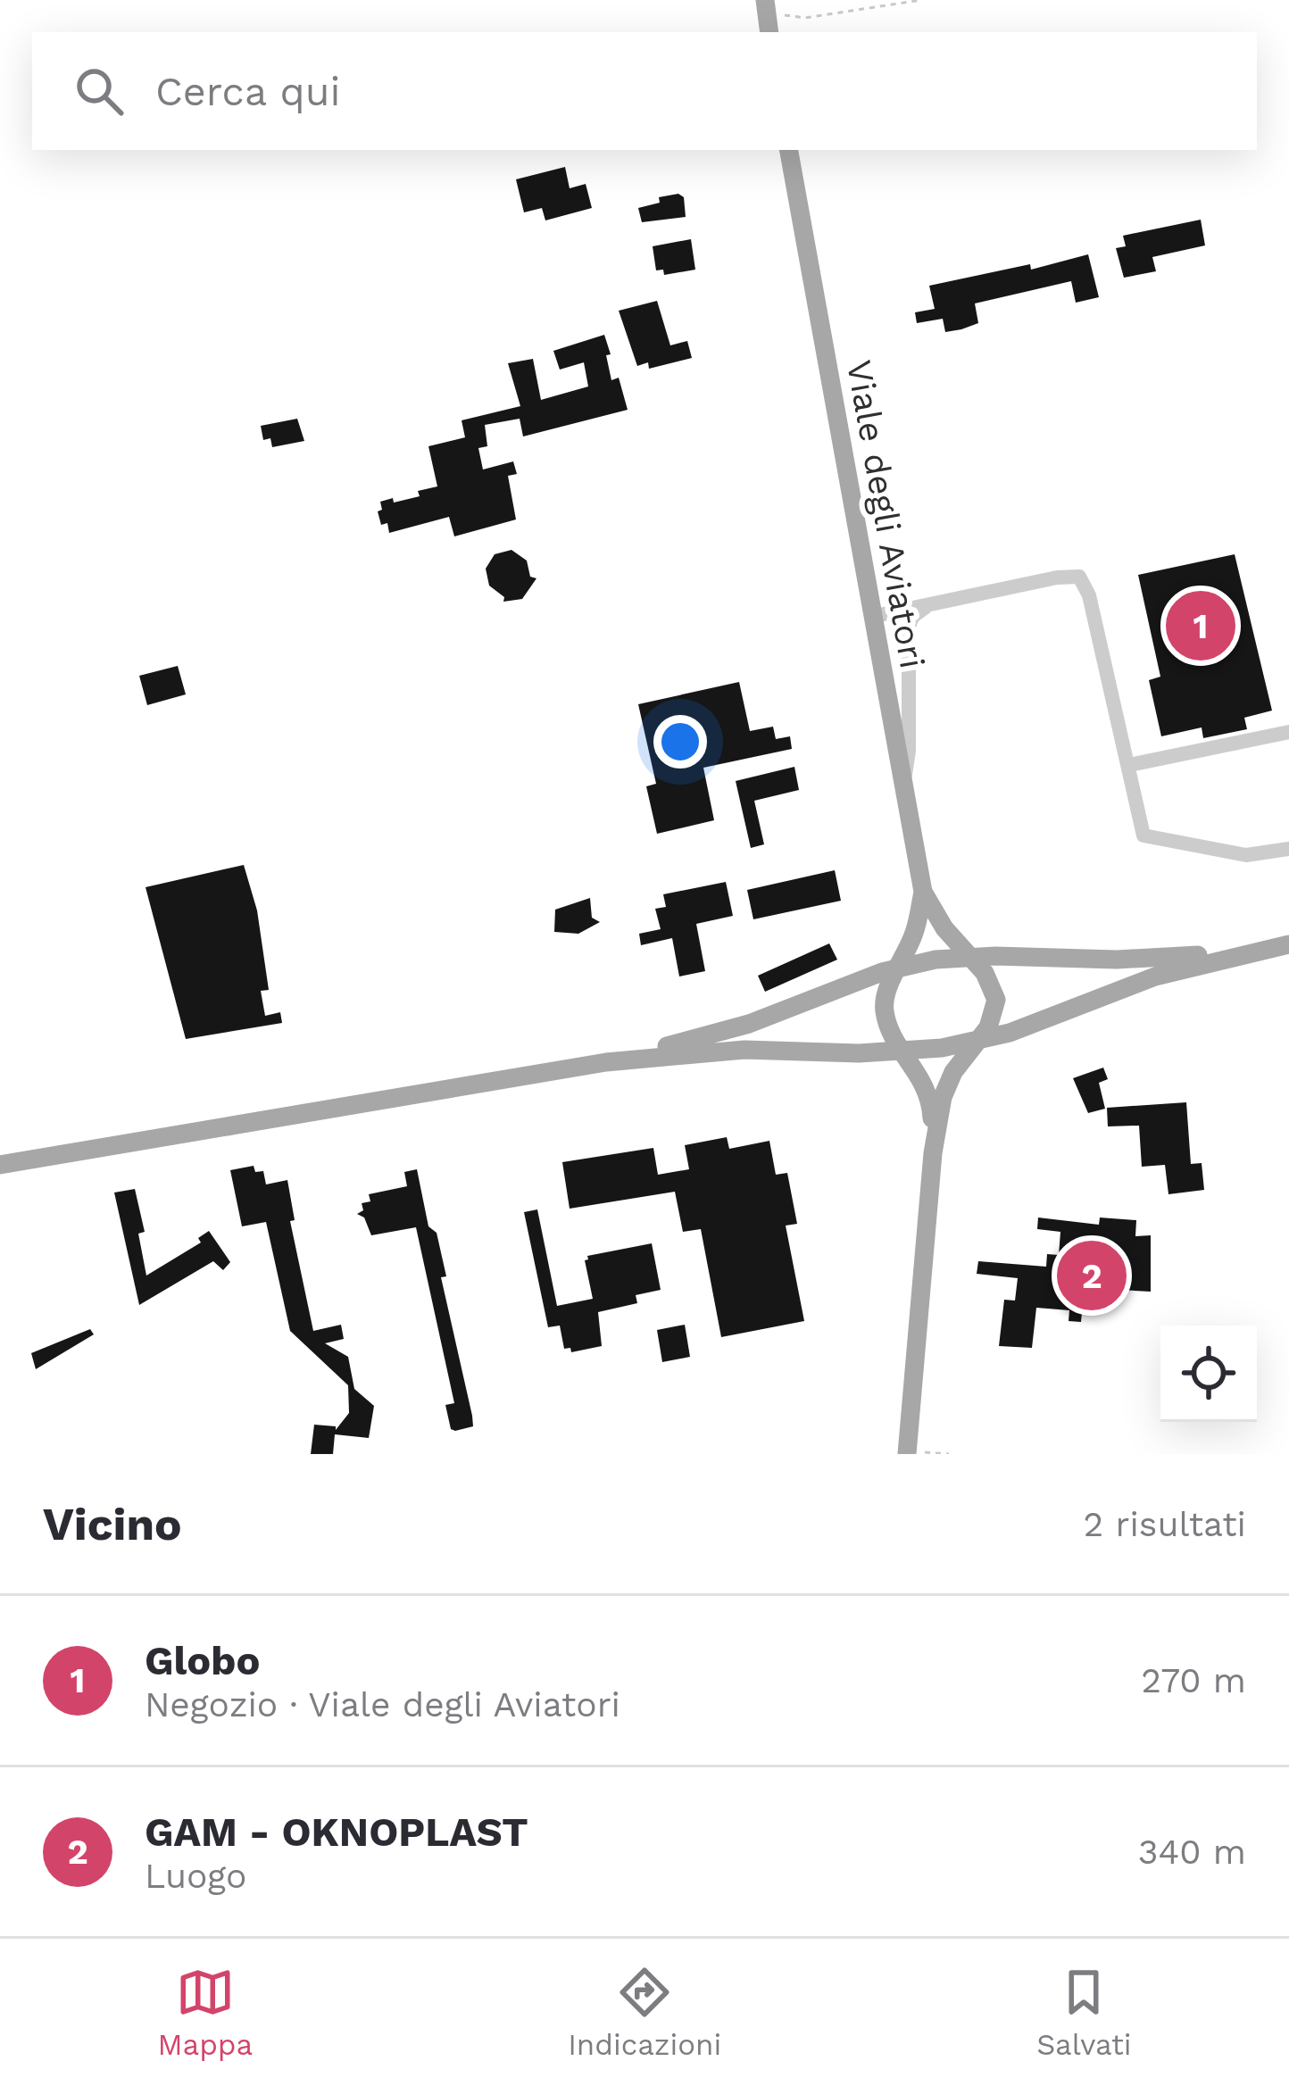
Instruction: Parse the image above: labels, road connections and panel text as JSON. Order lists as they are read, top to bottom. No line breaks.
{"streets":{"main road":["Viale degli Aviatori"]},"page":{"search":"Cerca qui","pins":["1","2"],"heading":["Vicino","2 risultati"],"list":[{"mark":"1","name":"Globo","note":"Negozio · Viale degli Aviatori","value":"270 m"},{"mark":"2","name":"GAM - OKNOPLAST","note":"Luogo","value":"340 m"}],"nav":["Mappa","Indicazioni","Salvati"]}}
